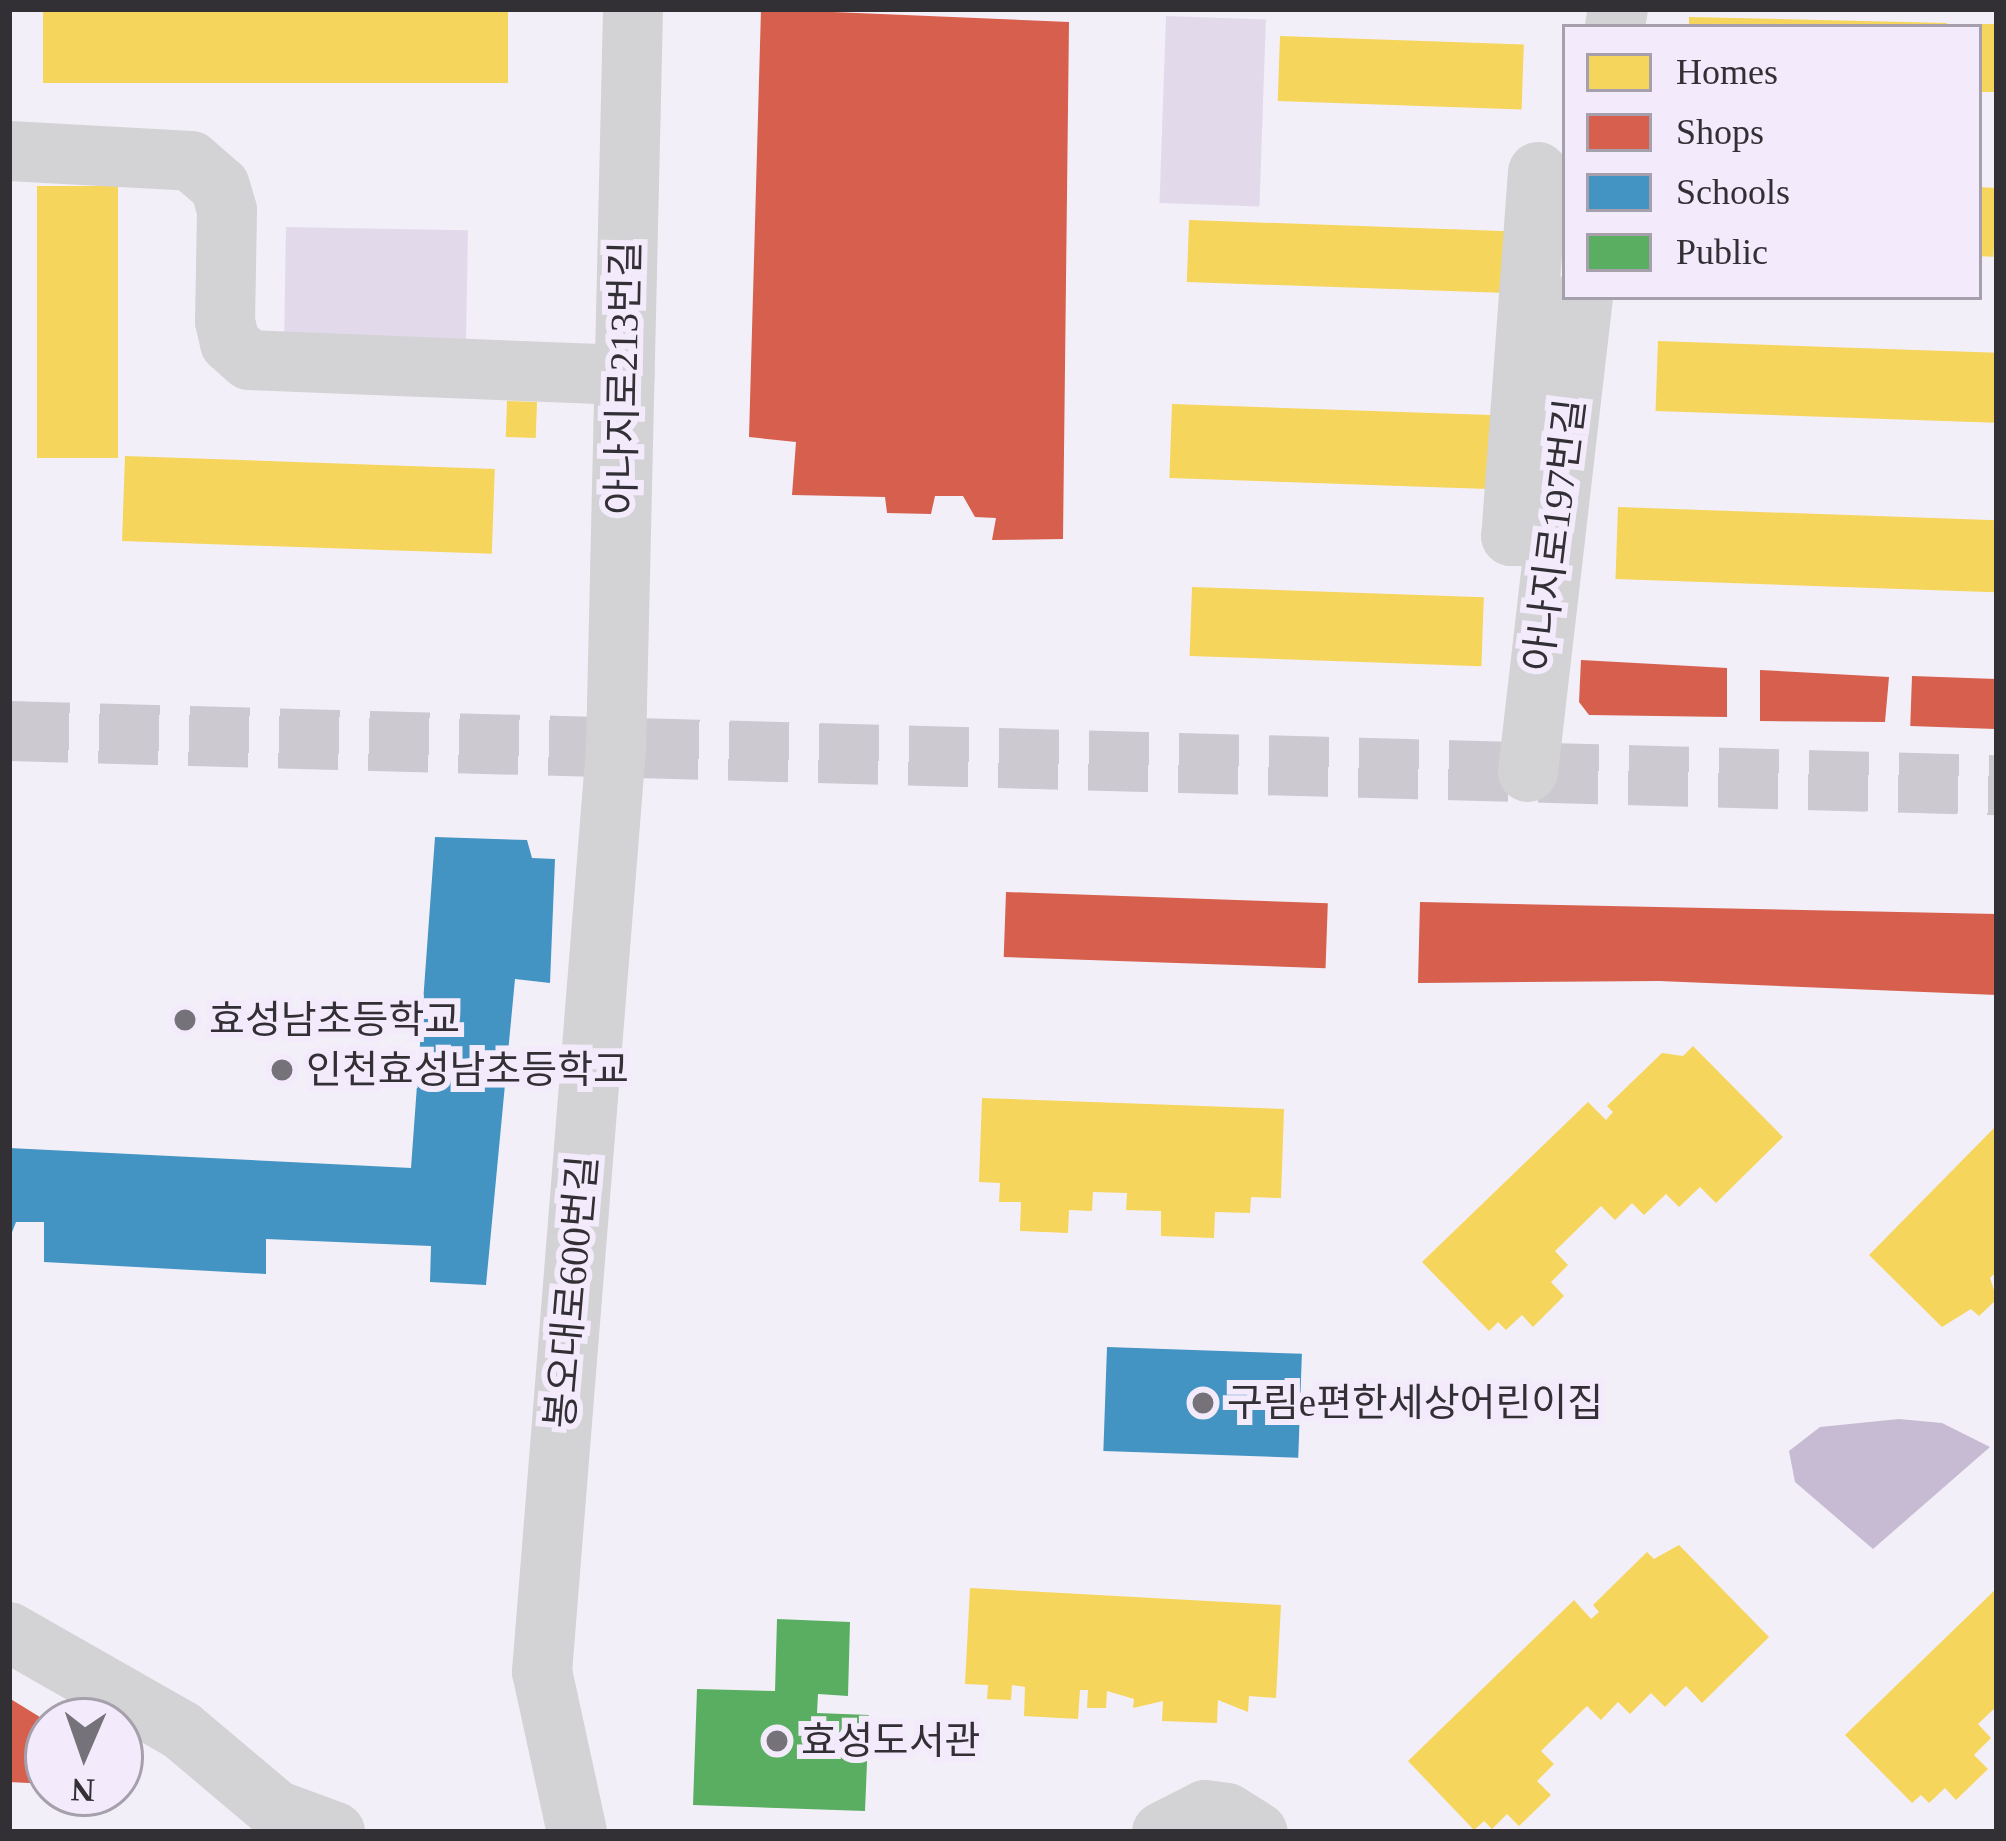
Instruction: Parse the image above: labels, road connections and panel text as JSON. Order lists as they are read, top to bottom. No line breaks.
{"streets":{"street":["아나지로213번길","아나지로197번길","봉오대로600번길"]},"crossings":[["아나지로213번길","봉오대로600번길"]],"places":["효성남초등학교","인천효성남초등학교","구림e편한세상어린이집","효성도서관"],"legend":["Homes","Shops","Schools","Public"],"north":"bottom"}
